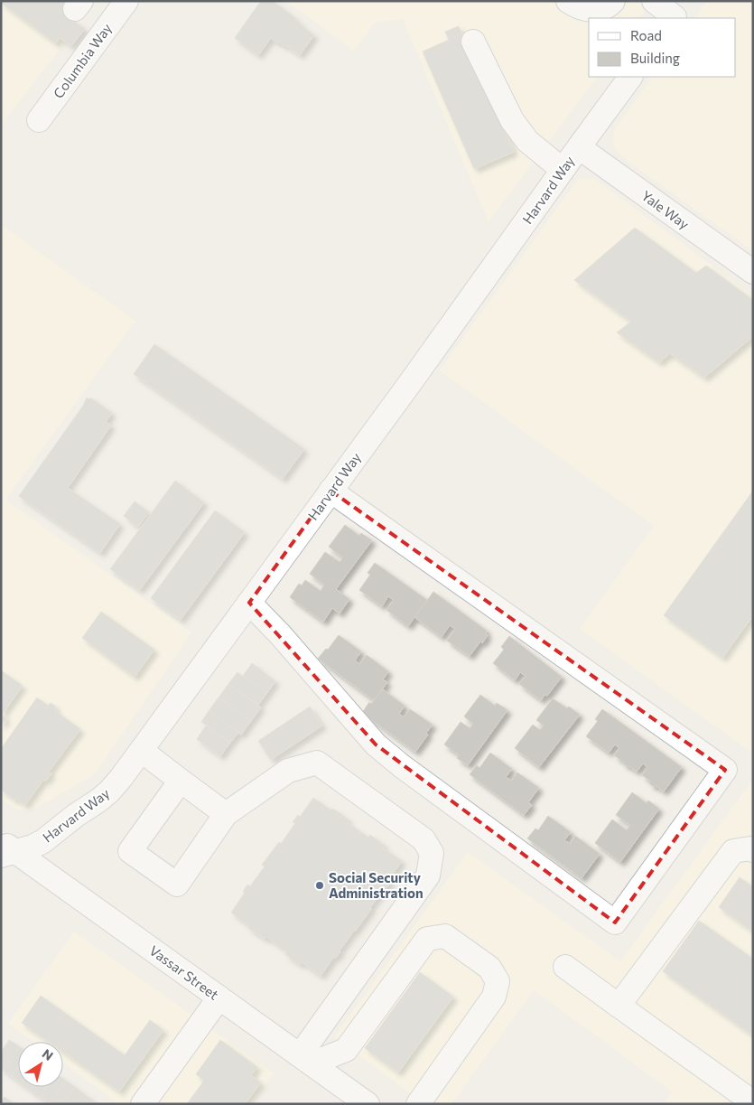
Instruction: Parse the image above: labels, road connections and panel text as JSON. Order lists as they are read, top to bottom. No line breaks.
{"streets":{"street":["Columbia Way","Harvard Way","Yale Way","Vassar Street"]},"crossings":[["Harvard Way","Yale Way"],["Harvard Way","Vassar Street"]],"places":["Social Security Administration"],"legend":["Road","Building"],"north":"top right"}
